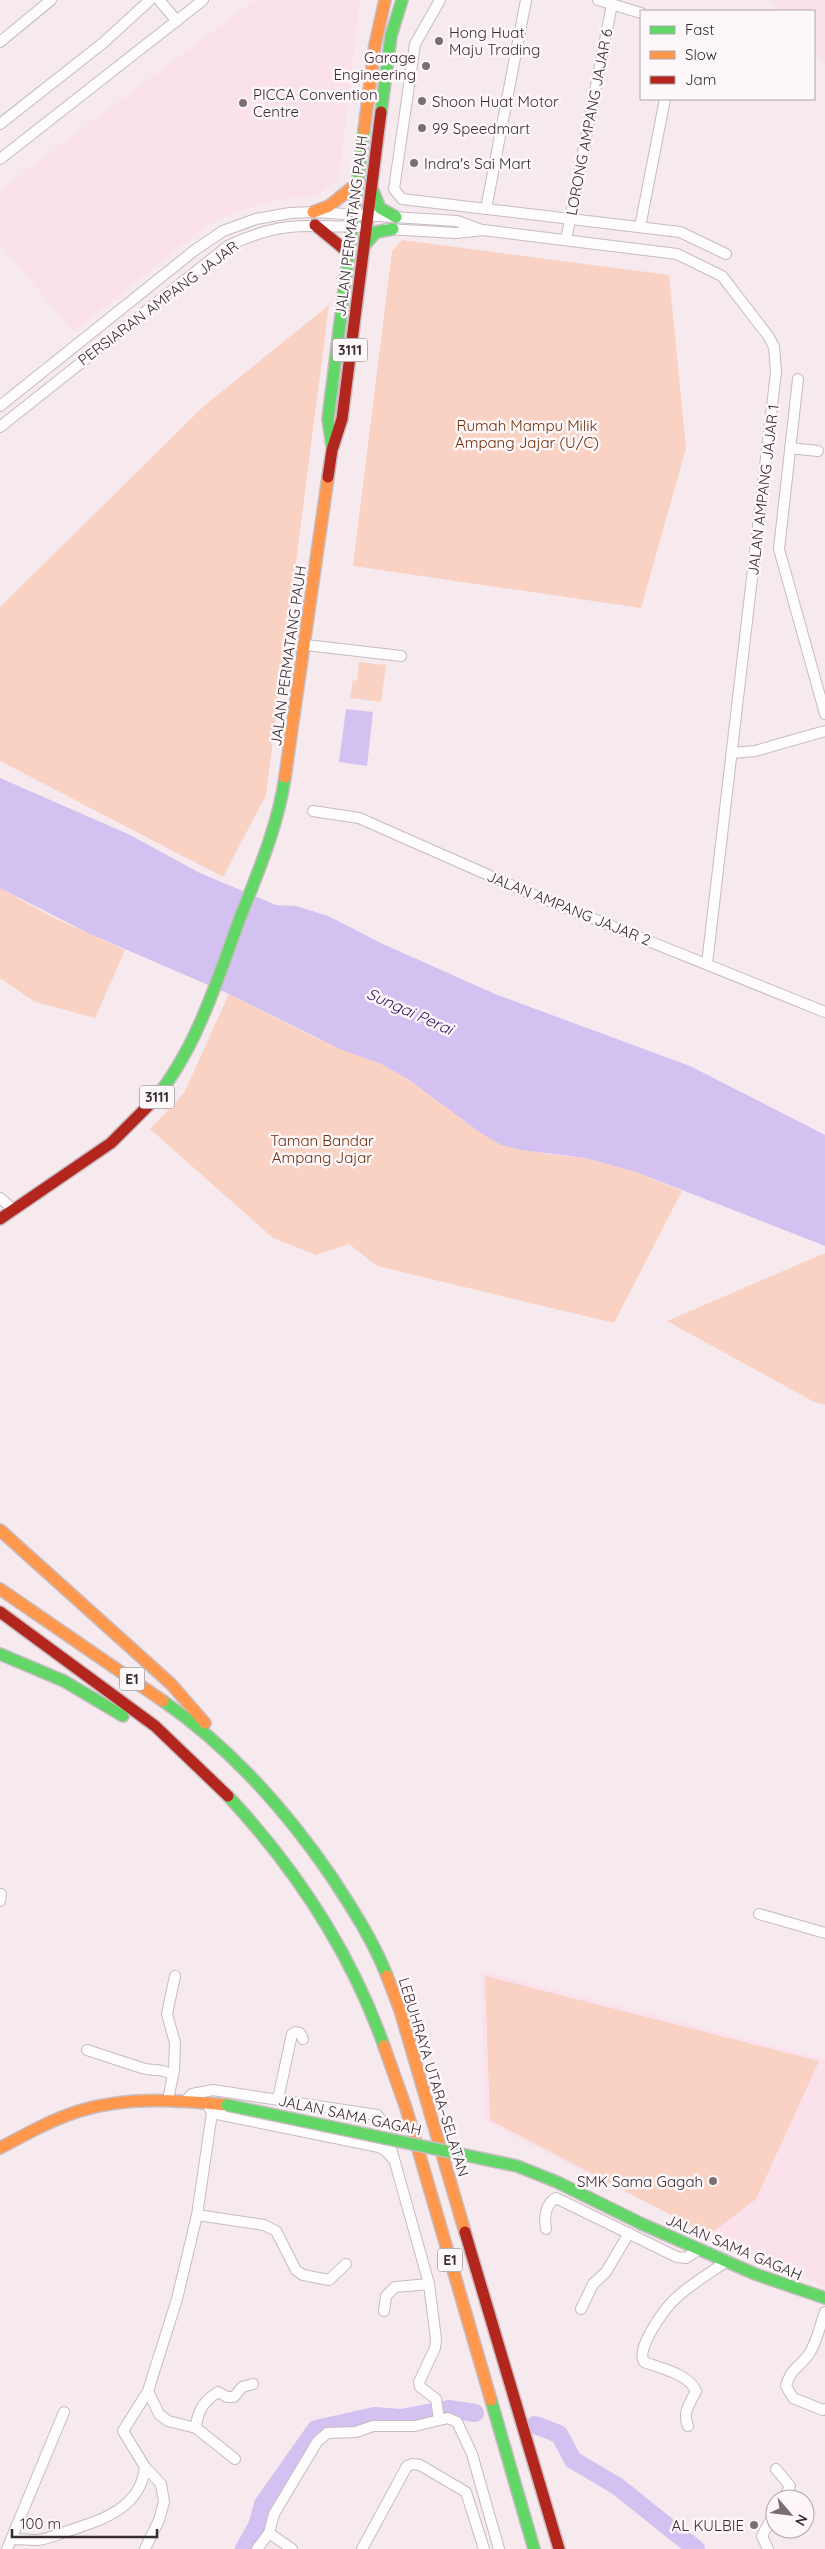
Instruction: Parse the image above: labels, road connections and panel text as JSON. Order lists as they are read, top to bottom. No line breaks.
{"streets":{"main road":["JALAN PERMATANG PAUH","3111","E1","LEBUHRAYA UTARA–SELATAN","JALAN SAMA GAGAH"],"street":["LORONG AMPANG JAJAR 6","PERSIARAN AMPANG JAJAR","JALAN AMPANG JAJAR 1","JALAN AMPANG JAJAR 2"]},"crossings":[["LORONG AMPANG JAJAR 6","JALAN AMPANG JAJAR 1"],["JALAN PERMATANG PAUH","PERSIARAN AMPANG JAJAR"],["JALAN PERMATANG PAUH","JALAN AMPANG JAJAR 1"],["PERSIARAN AMPANG JAJAR","JALAN AMPANG JAJAR 1"],["JALAN AMPANG JAJAR 1","JALAN AMPANG JAJAR 2"]],"water":["Sungai Perai"],"parks":["Rumah Mampu Milik Ampang Jajar (U/C)","Taman Bandar Ampang Jajar"],"places":["Hong Huat Maju Trading","Garage Engineering","Shoon Huat Motor","PICCA Convention Centre","99 Speedmart","Indra's Sai Mart","SMK Sama Gagah","AL KULBIE"],"legend":["Fast","Slow","Jam"],"scale_bar":"100 m","north":"bottom right"}
